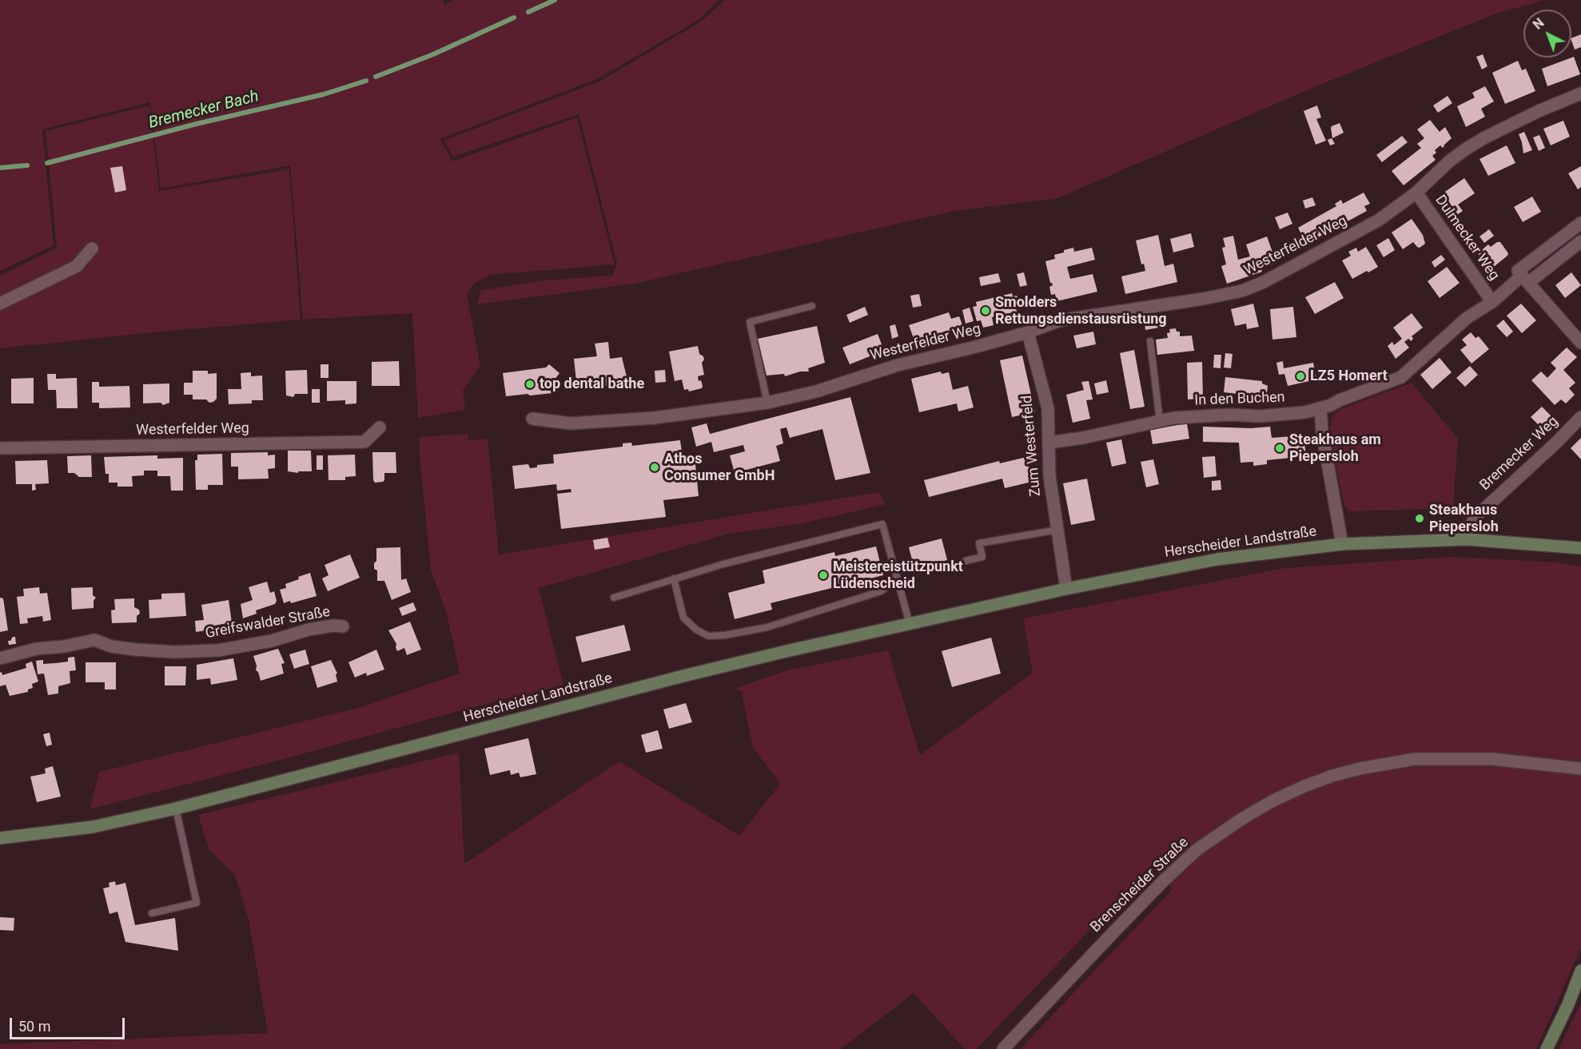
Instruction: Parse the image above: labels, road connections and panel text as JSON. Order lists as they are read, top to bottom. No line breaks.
{"streets":{"main road":["Herscheider Landstraße"],"street":["Dulmecker Weg","Westerfelder Weg","In den Buchen","Zum Westerfeld","Bremecker Weg","Greifswalder Straße","Brenscheider Straße"]},"crossings":[["Dulmecker Weg","Westerfelder Weg"],["Dulmecker Weg","In den Buchen"],["Westerfelder Weg","Zum Westerfeld"],["In den Buchen","Zum Westerfeld"],["Zum Westerfeld","Herscheider Landstraße"],["Bremecker Weg","Herscheider Landstraße"]],"water":["Bremecker Bach"],"places":["Smolders Rettungsdienstausrüstung","LZ5 Homert","top dental bathe","Steakhaus am Piepersloh","Athos Consumer GmbH","Steakhaus Piepersloh","Meistereistützpunkt Lüdenscheid"],"scale_bar":"50 m","north":"top left"}
